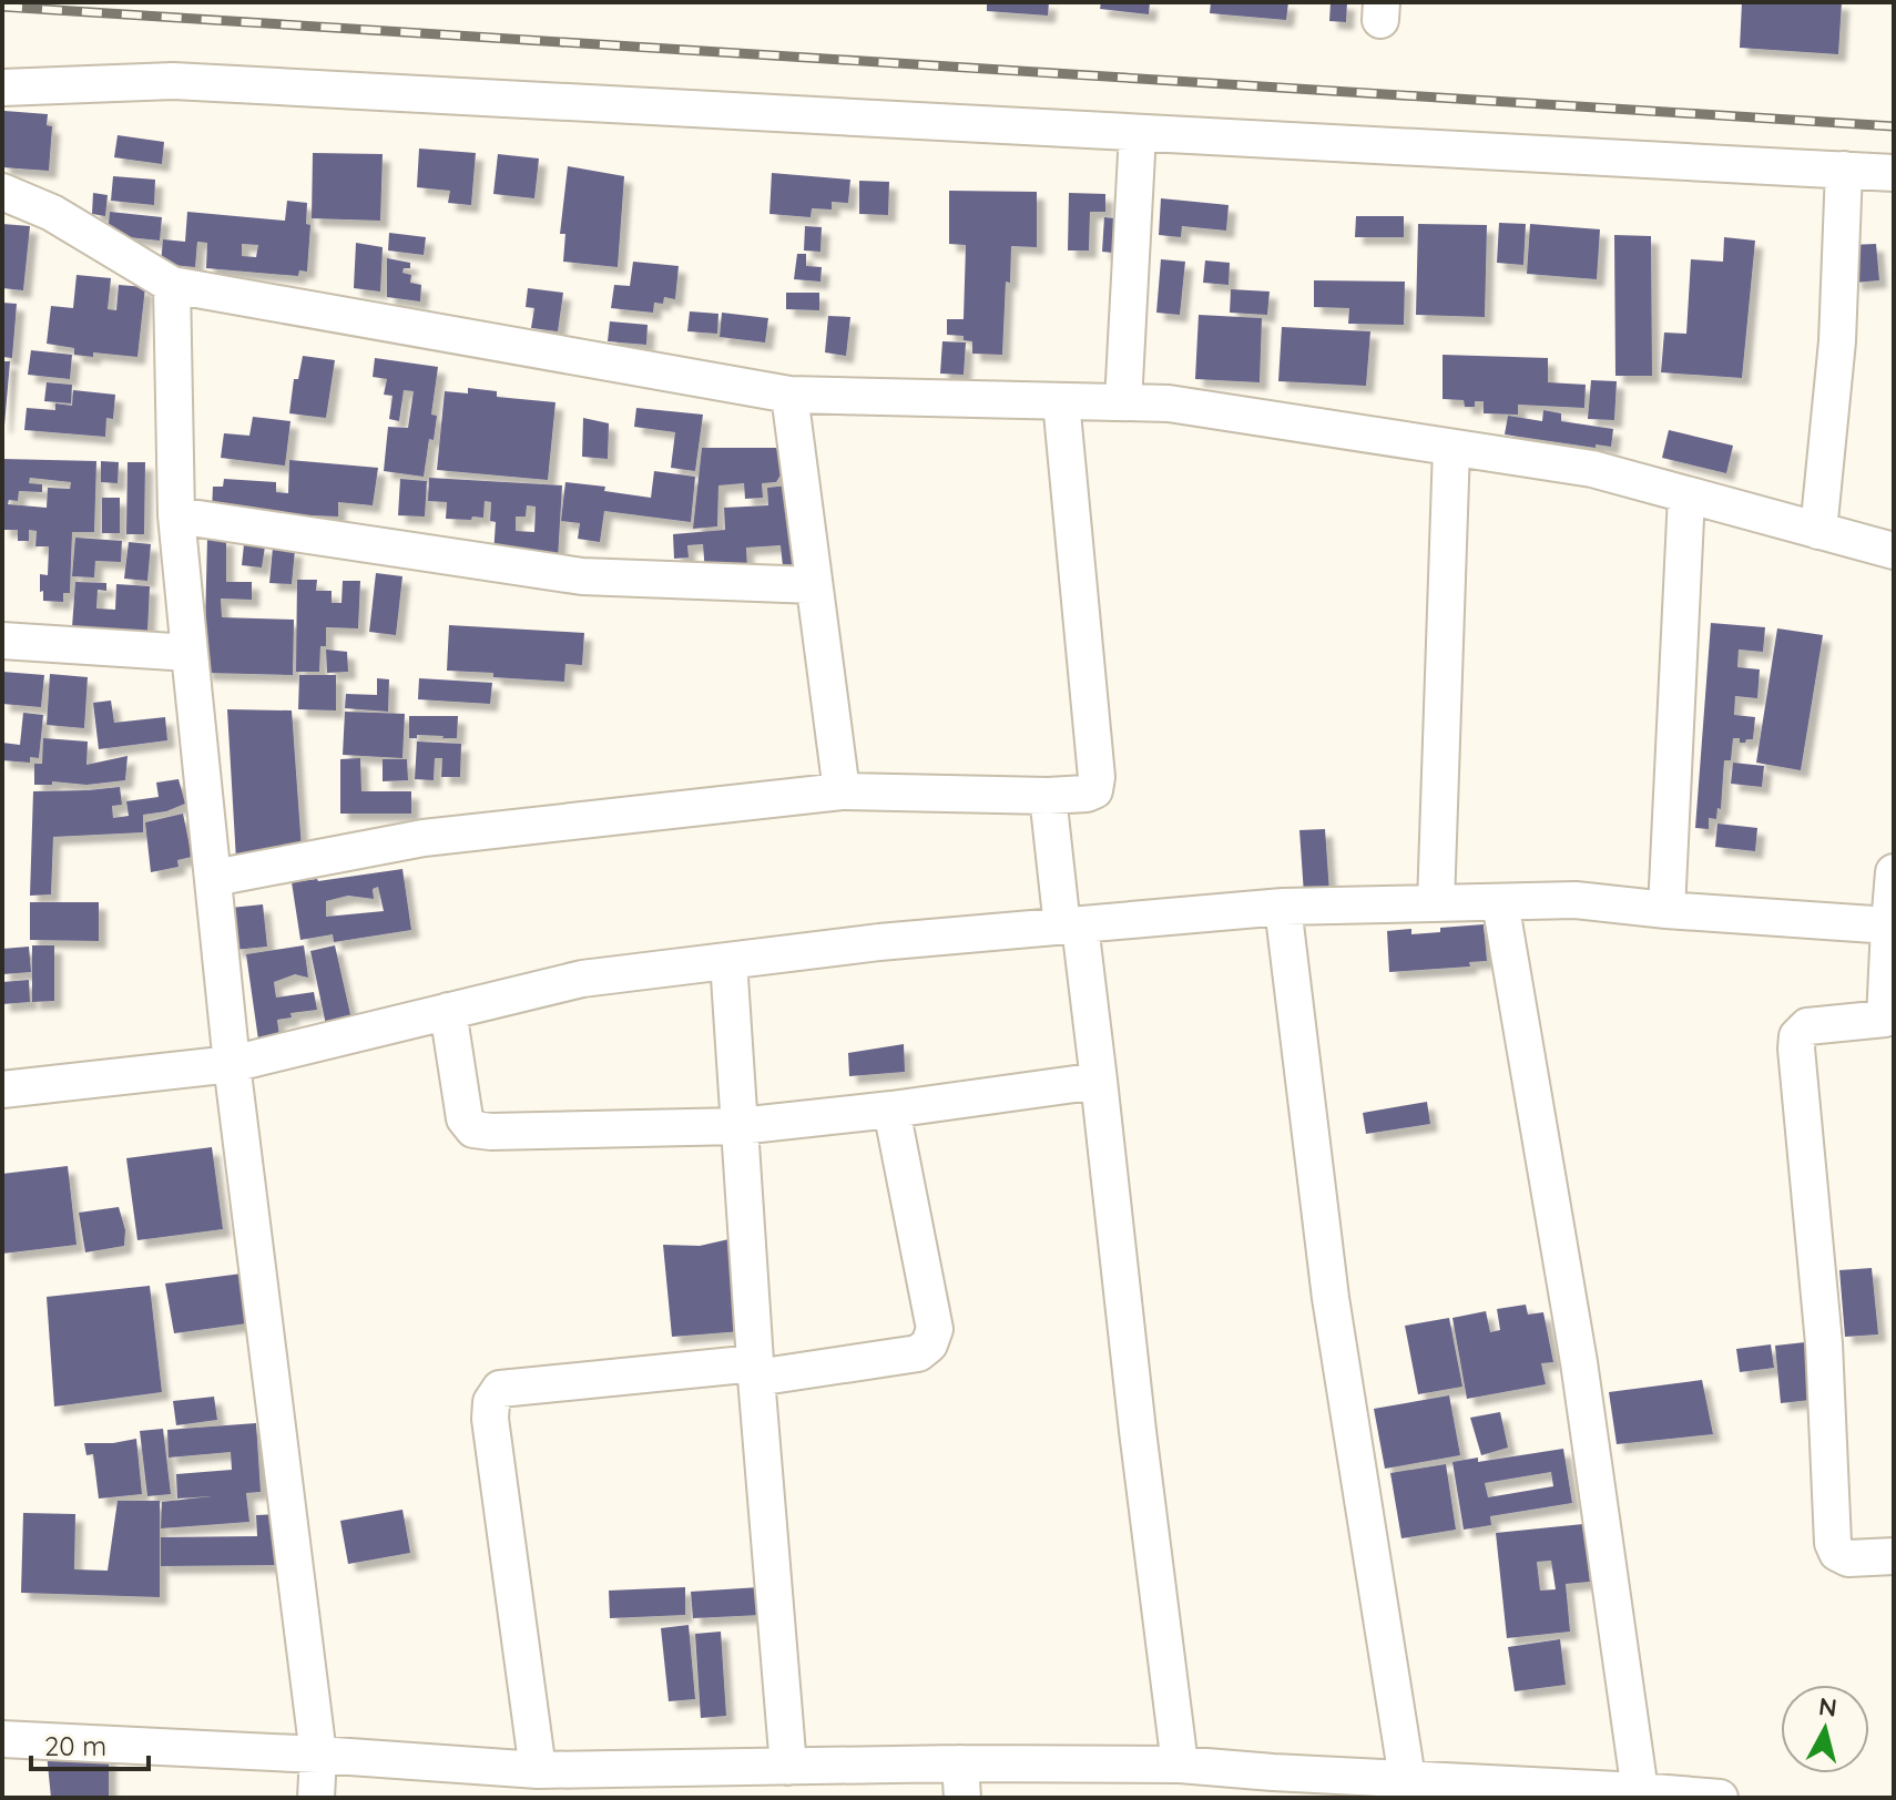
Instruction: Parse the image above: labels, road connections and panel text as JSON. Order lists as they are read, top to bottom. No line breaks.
{"scale_bar":"20 m","north":"top"}
